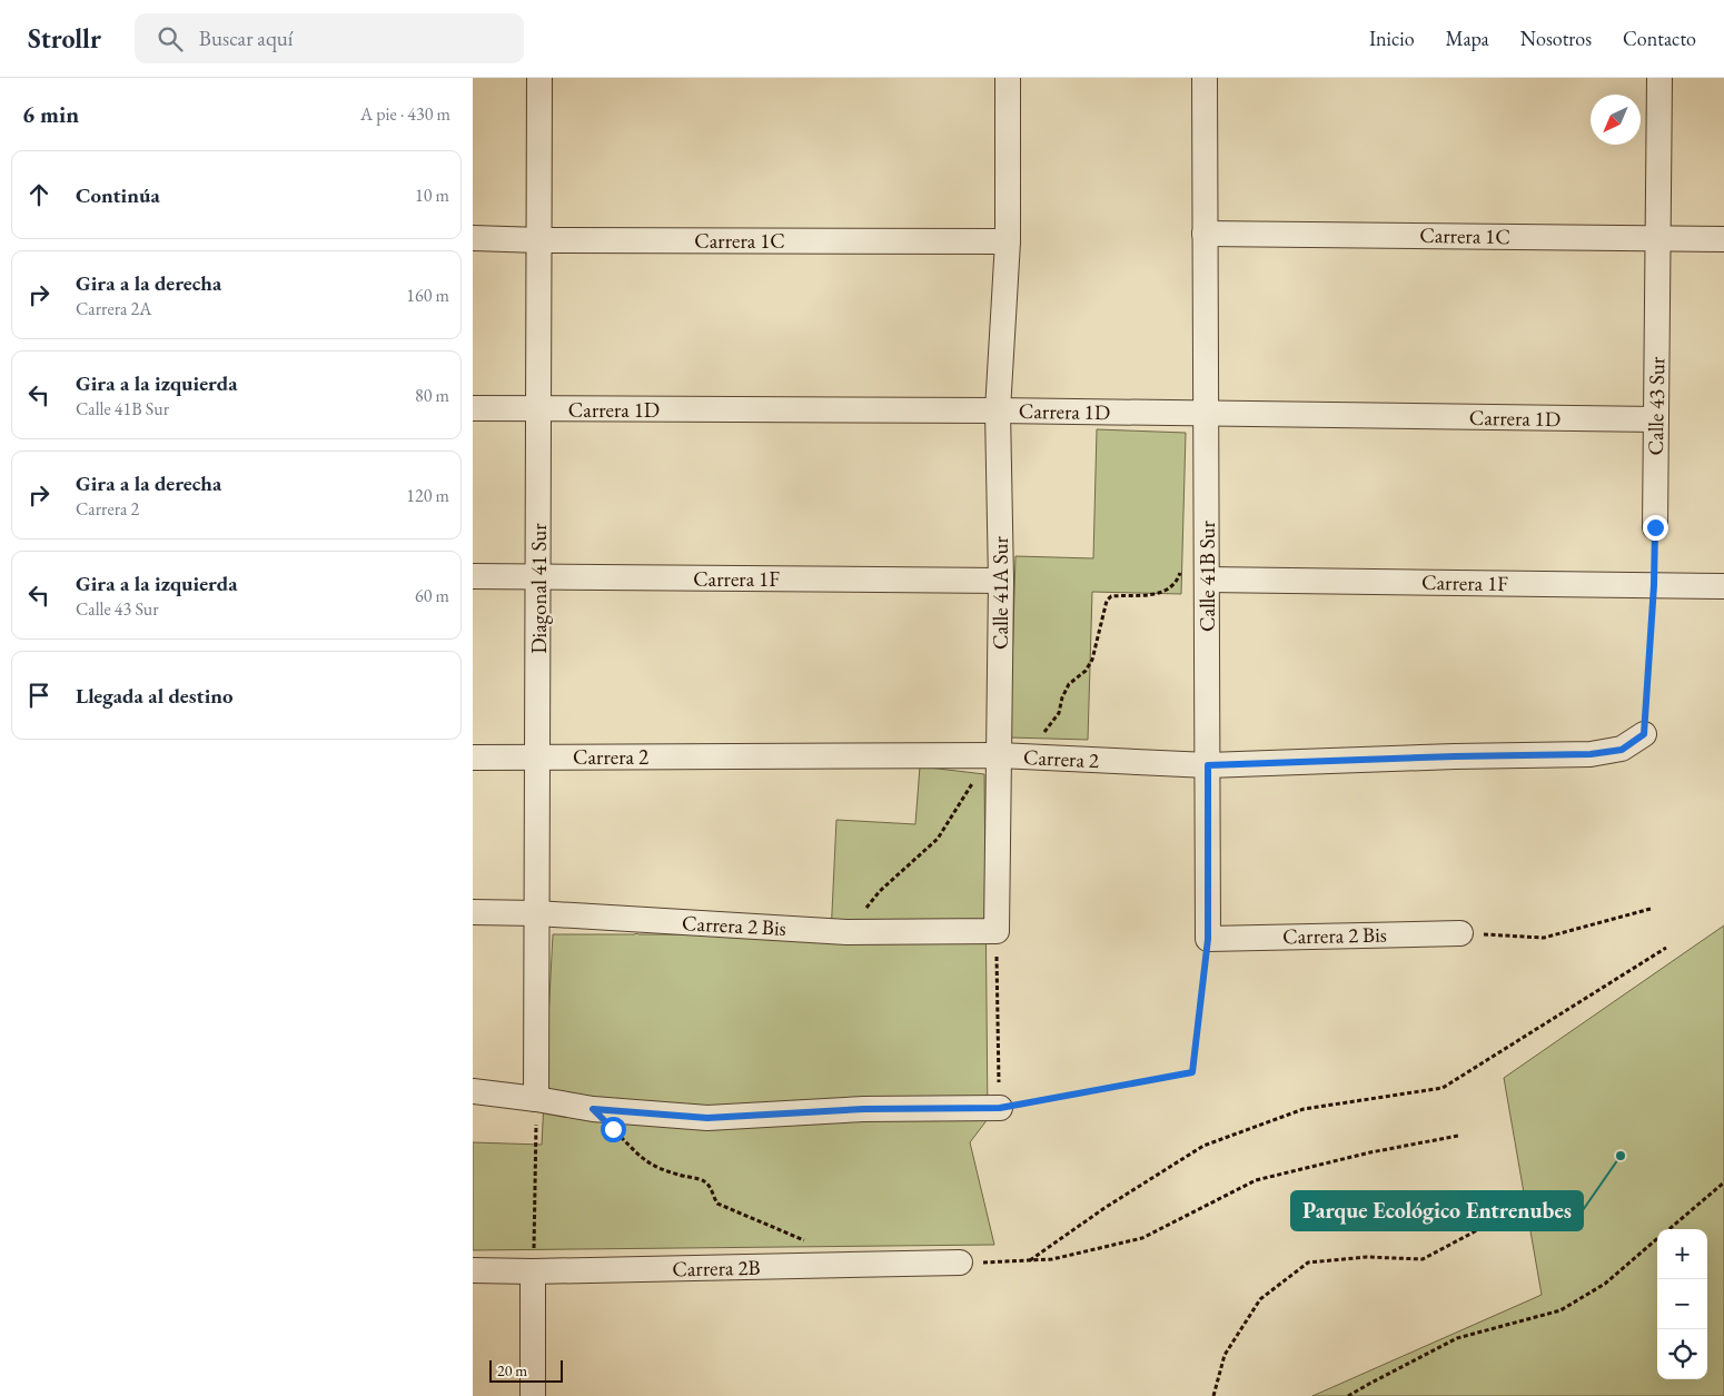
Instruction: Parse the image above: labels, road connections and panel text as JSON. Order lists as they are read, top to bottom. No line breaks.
{"streets":{"street":["Carrera 1C","Calle 43 Sur","Carrera 1D","Calle 41B Sur","Carrera 1F","Diagonal 41 Sur","Calle 41A Sur","Carrera 2","Carrera 2 Bis","Carrera 2B"]},"crossings":[["Carrera 1C","Calle 43 Sur"],["Carrera 1C","Calle 41B Sur"],["Carrera 1C","Diagonal 41 Sur"],["Carrera 1C","Calle 41A Sur"],["Calle 43 Sur","Carrera 1D"],["Carrera 1D","Calle 41B Sur"],["Carrera 1D","Diagonal 41 Sur"],["Carrera 1D","Calle 41A Sur"],["Calle 41B Sur","Carrera 1F"],["Calle 41B Sur","Carrera 2"],["Calle 41B Sur","Carrera 2 Bis"],["Carrera 1F","Diagonal 41 Sur"],["Carrera 1F","Calle 41A Sur"],["Diagonal 41 Sur","Carrera 2"],["Diagonal 41 Sur","Carrera 2 Bis"],["Calle 41A Sur","Carrera 2"],["Calle 41A Sur","Carrera 2 Bis"]],"places":["Parque Ecológico Entrenubes"],"scale_bar":"20 m","north":"bottom left","page":{"header":"Strollr","search":"Buscar aquí","nav":["Inicio","Mapa","Nosotros","Contacto"],"heading":["6 min","A pie · 430 m"],"list":[["Continúa","10 m"],["Gira a la derecha","Carrera 2A","160 m"],["Gira a la izquierda","Calle 41B Sur","80 m"],["Gira a la derecha","Carrera 2","120 m"],["Gira a la izquierda","Calle 43 Sur","60 m"],"Llegada al destino"],"map_buttons":["+","−"],"scale":"20 m"}}
